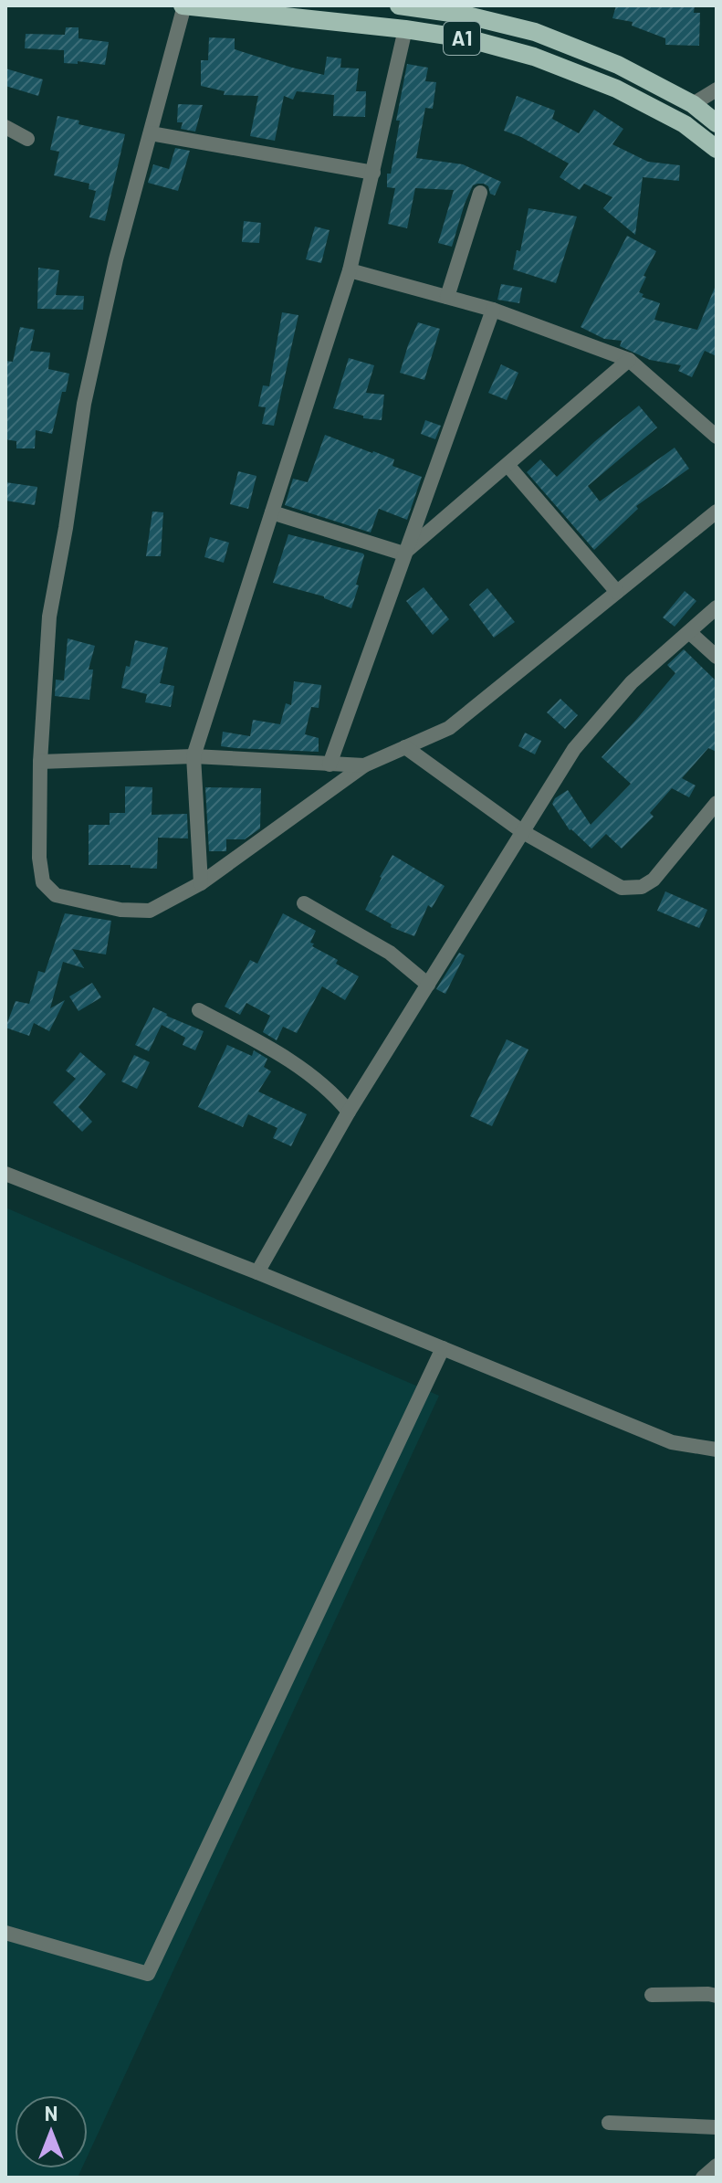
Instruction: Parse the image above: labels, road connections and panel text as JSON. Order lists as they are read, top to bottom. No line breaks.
{"streets":{"main road":["A1"]},"north":"top"}
